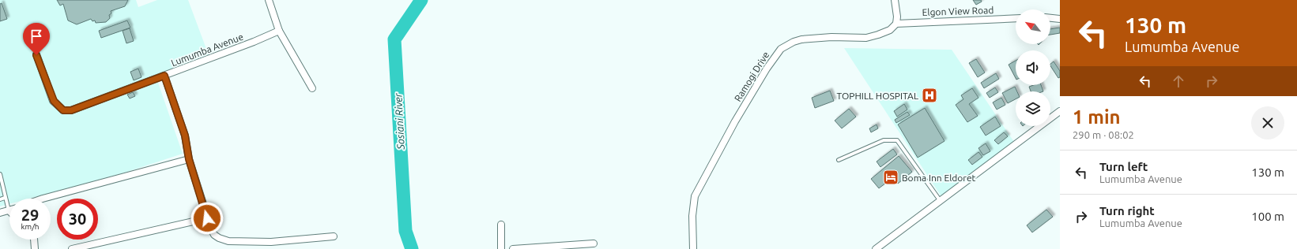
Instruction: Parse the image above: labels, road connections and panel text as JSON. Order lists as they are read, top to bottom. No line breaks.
{"streets":{"street":["Elgon View Road","Lumumba Avenue","Ramogi Drive"]},"crossings":[["Elgon View Road","Ramogi Drive"]],"water":["Sosiani River"],"places":{"hospital":["TOPHILL HOSPITAL"],"hotel":["Boma Inn Eldoret"]},"north":"top left","page":{"turn":["130 m","Lumumba Avenue"],"heading":["1 min","290 m · 08:02"],"list":[{"name":"Turn left","note":"Lumumba Avenue","value":"130 m"},{"name":"Turn right","note":"Lumumba Avenue","value":"100 m"}],"speed":"29 km/h","limit":"30"}}
